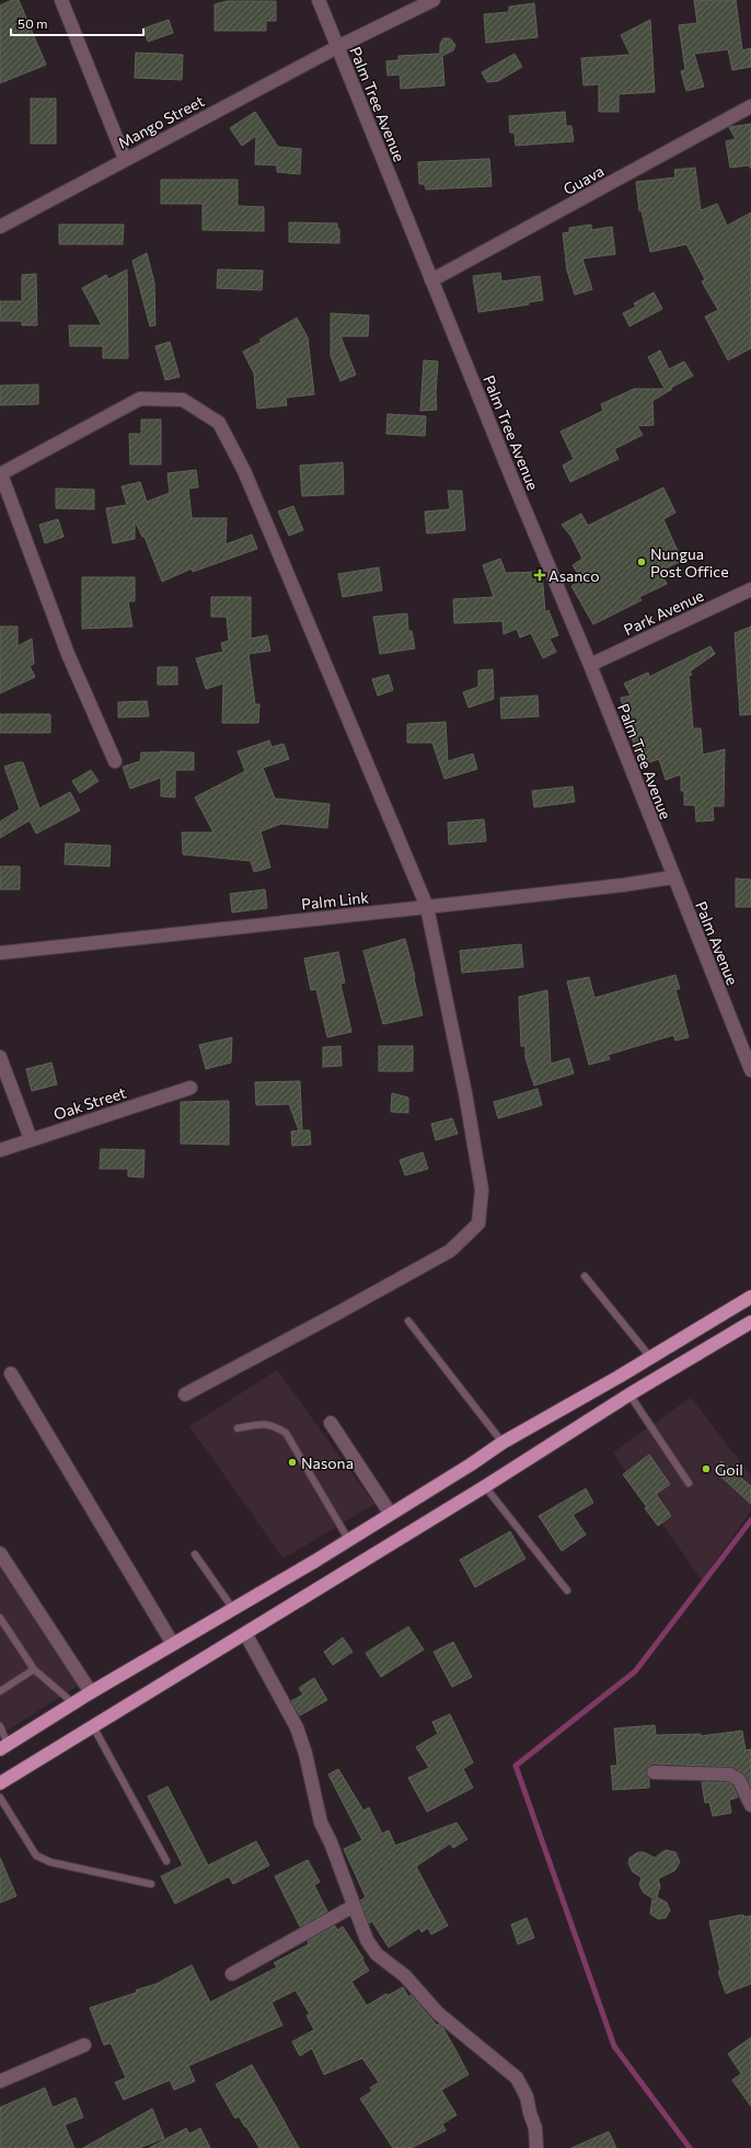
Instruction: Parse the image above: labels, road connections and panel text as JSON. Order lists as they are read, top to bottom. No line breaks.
{"streets":{"street":["Palm Tree Avenue","Mango Street","Guava","Park Avenue","Palm Link","Palm Avenue","Oak Street"]},"crossings":[["Palm Tree Avenue","Mango Street"],["Palm Tree Avenue","Guava"],["Palm Tree Avenue","Park Avenue"],["Palm Tree Avenue","Palm Link"],["Palm Tree Avenue","Palm Avenue"],["Palm Link","Palm Avenue"]],"places":{"other":["Nungua Post Office","Nasona","Goil"],"health":["Asanco"]},"scale_bar":"50 m"}
